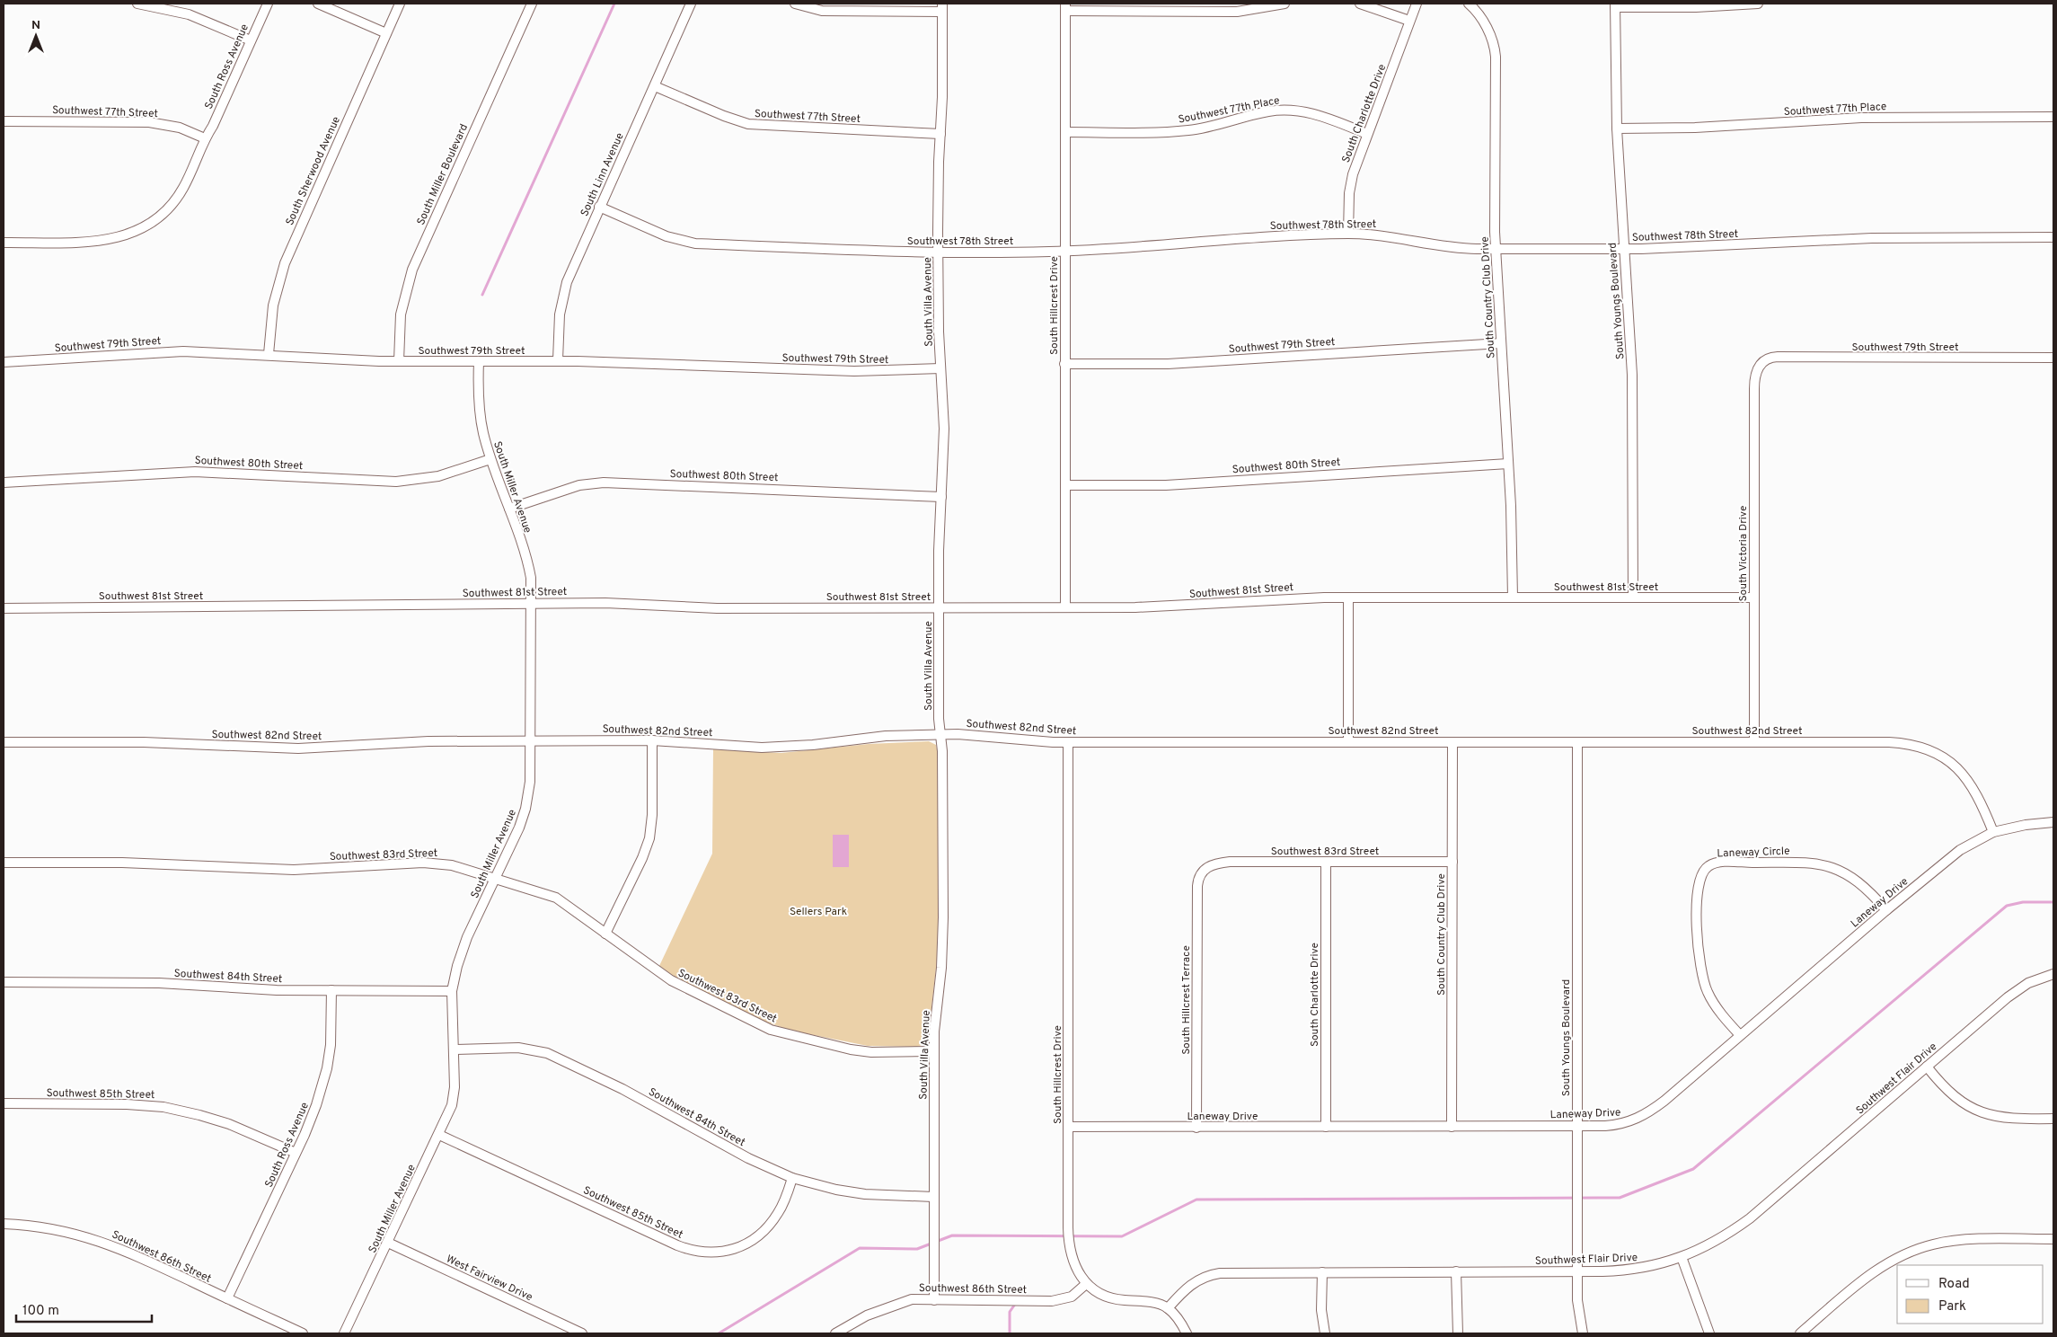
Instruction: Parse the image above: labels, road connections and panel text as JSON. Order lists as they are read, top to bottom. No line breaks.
{"streets":{"street":["South Ross Avenue","Southwest 77th Place","Southwest 77th Street","South Charlotte Drive","South Sherwood Avenue","South Miller Boulevard","South Linn Avenue","Southwest 78th Street","South Country Club Drive","South Youngs Boulevard","South Villa Avenue","South Hillcrest Drive","Southwest 79th Street","Southwest 80th Street","South Miller Avenue","South Victoria Drive","Southwest 81st Street","Southwest 82nd Street","Southwest 83rd Street","Laneway Circle","Laneway Drive","Southwest 84th Street","South Hillcrest Terrace","Southwest Flair Drive","Southwest 85th Street","Southwest 86th Street","West Fairview Drive"]},"crossings":[["South Ross Avenue","Southwest 77th Street"],["South Ross Avenue","Southwest 84th Street"],["South Ross Avenue","Southwest 85th Street"],["South Ross Avenue","Southwest 86th Street"],["Southwest 77th Place","South Charlotte Drive"],["Southwest 77th Place","South Youngs Boulevard"],["Southwest 77th Place","South Hillcrest Drive"],["Southwest 77th Street","South Linn Avenue"],["Southwest 77th Street","South Villa Avenue"],["South Charlotte Drive","Southwest 78th Street"],["South Charlotte Drive","Southwest 83rd Street"],["South Charlotte Drive","Laneway Drive"],["South Sherwood Avenue","Southwest 79th Street"],["South Miller Boulevard","Southwest 79th Street"],["South Linn Avenue","Southwest 78th Street"],["South Linn Avenue","Southwest 79th Street"],["Southwest 78th Street","South Country Club Drive"],["Southwest 78th Street","South Youngs Boulevard"],["Southwest 78th Street","South Villa Avenue"],["Southwest 78th Street","South Hillcrest Drive"],["South Country Club Drive","Southwest 79th Street"],["South Country Club Drive","Southwest 80th Street"],["South Country Club Drive","Southwest 81st Street"],["South Country Club Drive","Southwest 82nd Street"],["South Country Club Drive","Southwest 83rd Street"],["South Country Club Drive","Laneway Drive"],["South Youngs Boulevard","Southwest 81st Street"],["South Youngs Boulevard","Southwest 82nd Street"],["South Youngs Boulevard","Laneway Drive"],["South Youngs Boulevard","Southwest Flair Drive"],["South Villa Avenue","Southwest 79th Street"],["South Villa Avenue","Southwest 80th Street"],["South Villa Avenue","Southwest 81st Street"],["South Villa Avenue","Southwest 82nd Street"],["South Villa Avenue","Southwest 83rd Street"],["South Villa Avenue","Southwest 84th Street"],["South Villa Avenue","Southwest 86th Street"],["South Hillcrest Drive","Southwest 79th Street"],["South Hillcrest Drive","Southwest 80th Street"],["South Hillcrest Drive","Southwest 81st Street"],["South Hillcrest Drive","Southwest 82nd Street"],["South Hillcrest Drive","Laneway Drive"],["South Hillcrest Drive","Southwest Flair Drive"],["South Hillcrest Drive","Southwest 86th Street"],["Southwest 79th Street","South Miller Avenue"],["Southwest 79th Street","South Victoria Drive"],["Southwest 80th Street","South Miller Avenue"],["South Miller Avenue","Southwest 81st Street"],["South Miller Avenue","Southwest 82nd Street"],["South Miller Avenue","Southwest 83rd Street"],["South Miller Avenue","Southwest 84th Street"],["South Miller Avenue","Southwest 85th Street"],["South Miller Avenue","West Fairview Drive"],["South Victoria Drive","Southwest 81st Street"],["South Victoria Drive","Southwest 82nd Street"],["Southwest 82nd Street","Laneway Drive"],["Southwest 83rd Street","South Hillcrest Terrace"],["Laneway Circle","Laneway Drive"],["Laneway Drive","South Hillcrest Terrace"],["Southwest 84th Street","Southwest 85th Street"]],"parks":["Sellers Park"],"legend":["Road","Park"],"scale_bar":"100 m","north":"top"}
